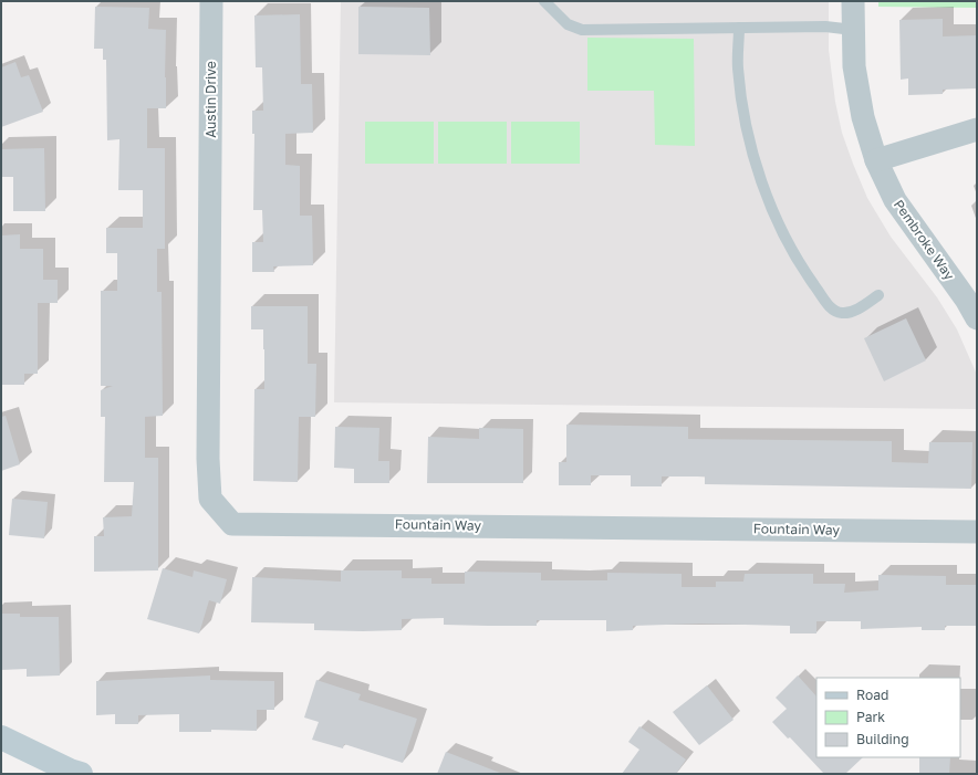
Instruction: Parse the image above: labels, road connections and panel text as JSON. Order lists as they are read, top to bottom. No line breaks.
{"streets":{"street":["Austin Drive","Pembroke Way","Fountain Way"]},"crossings":[["Austin Drive","Fountain Way"]],"legend":["Road","Park","Building"]}
